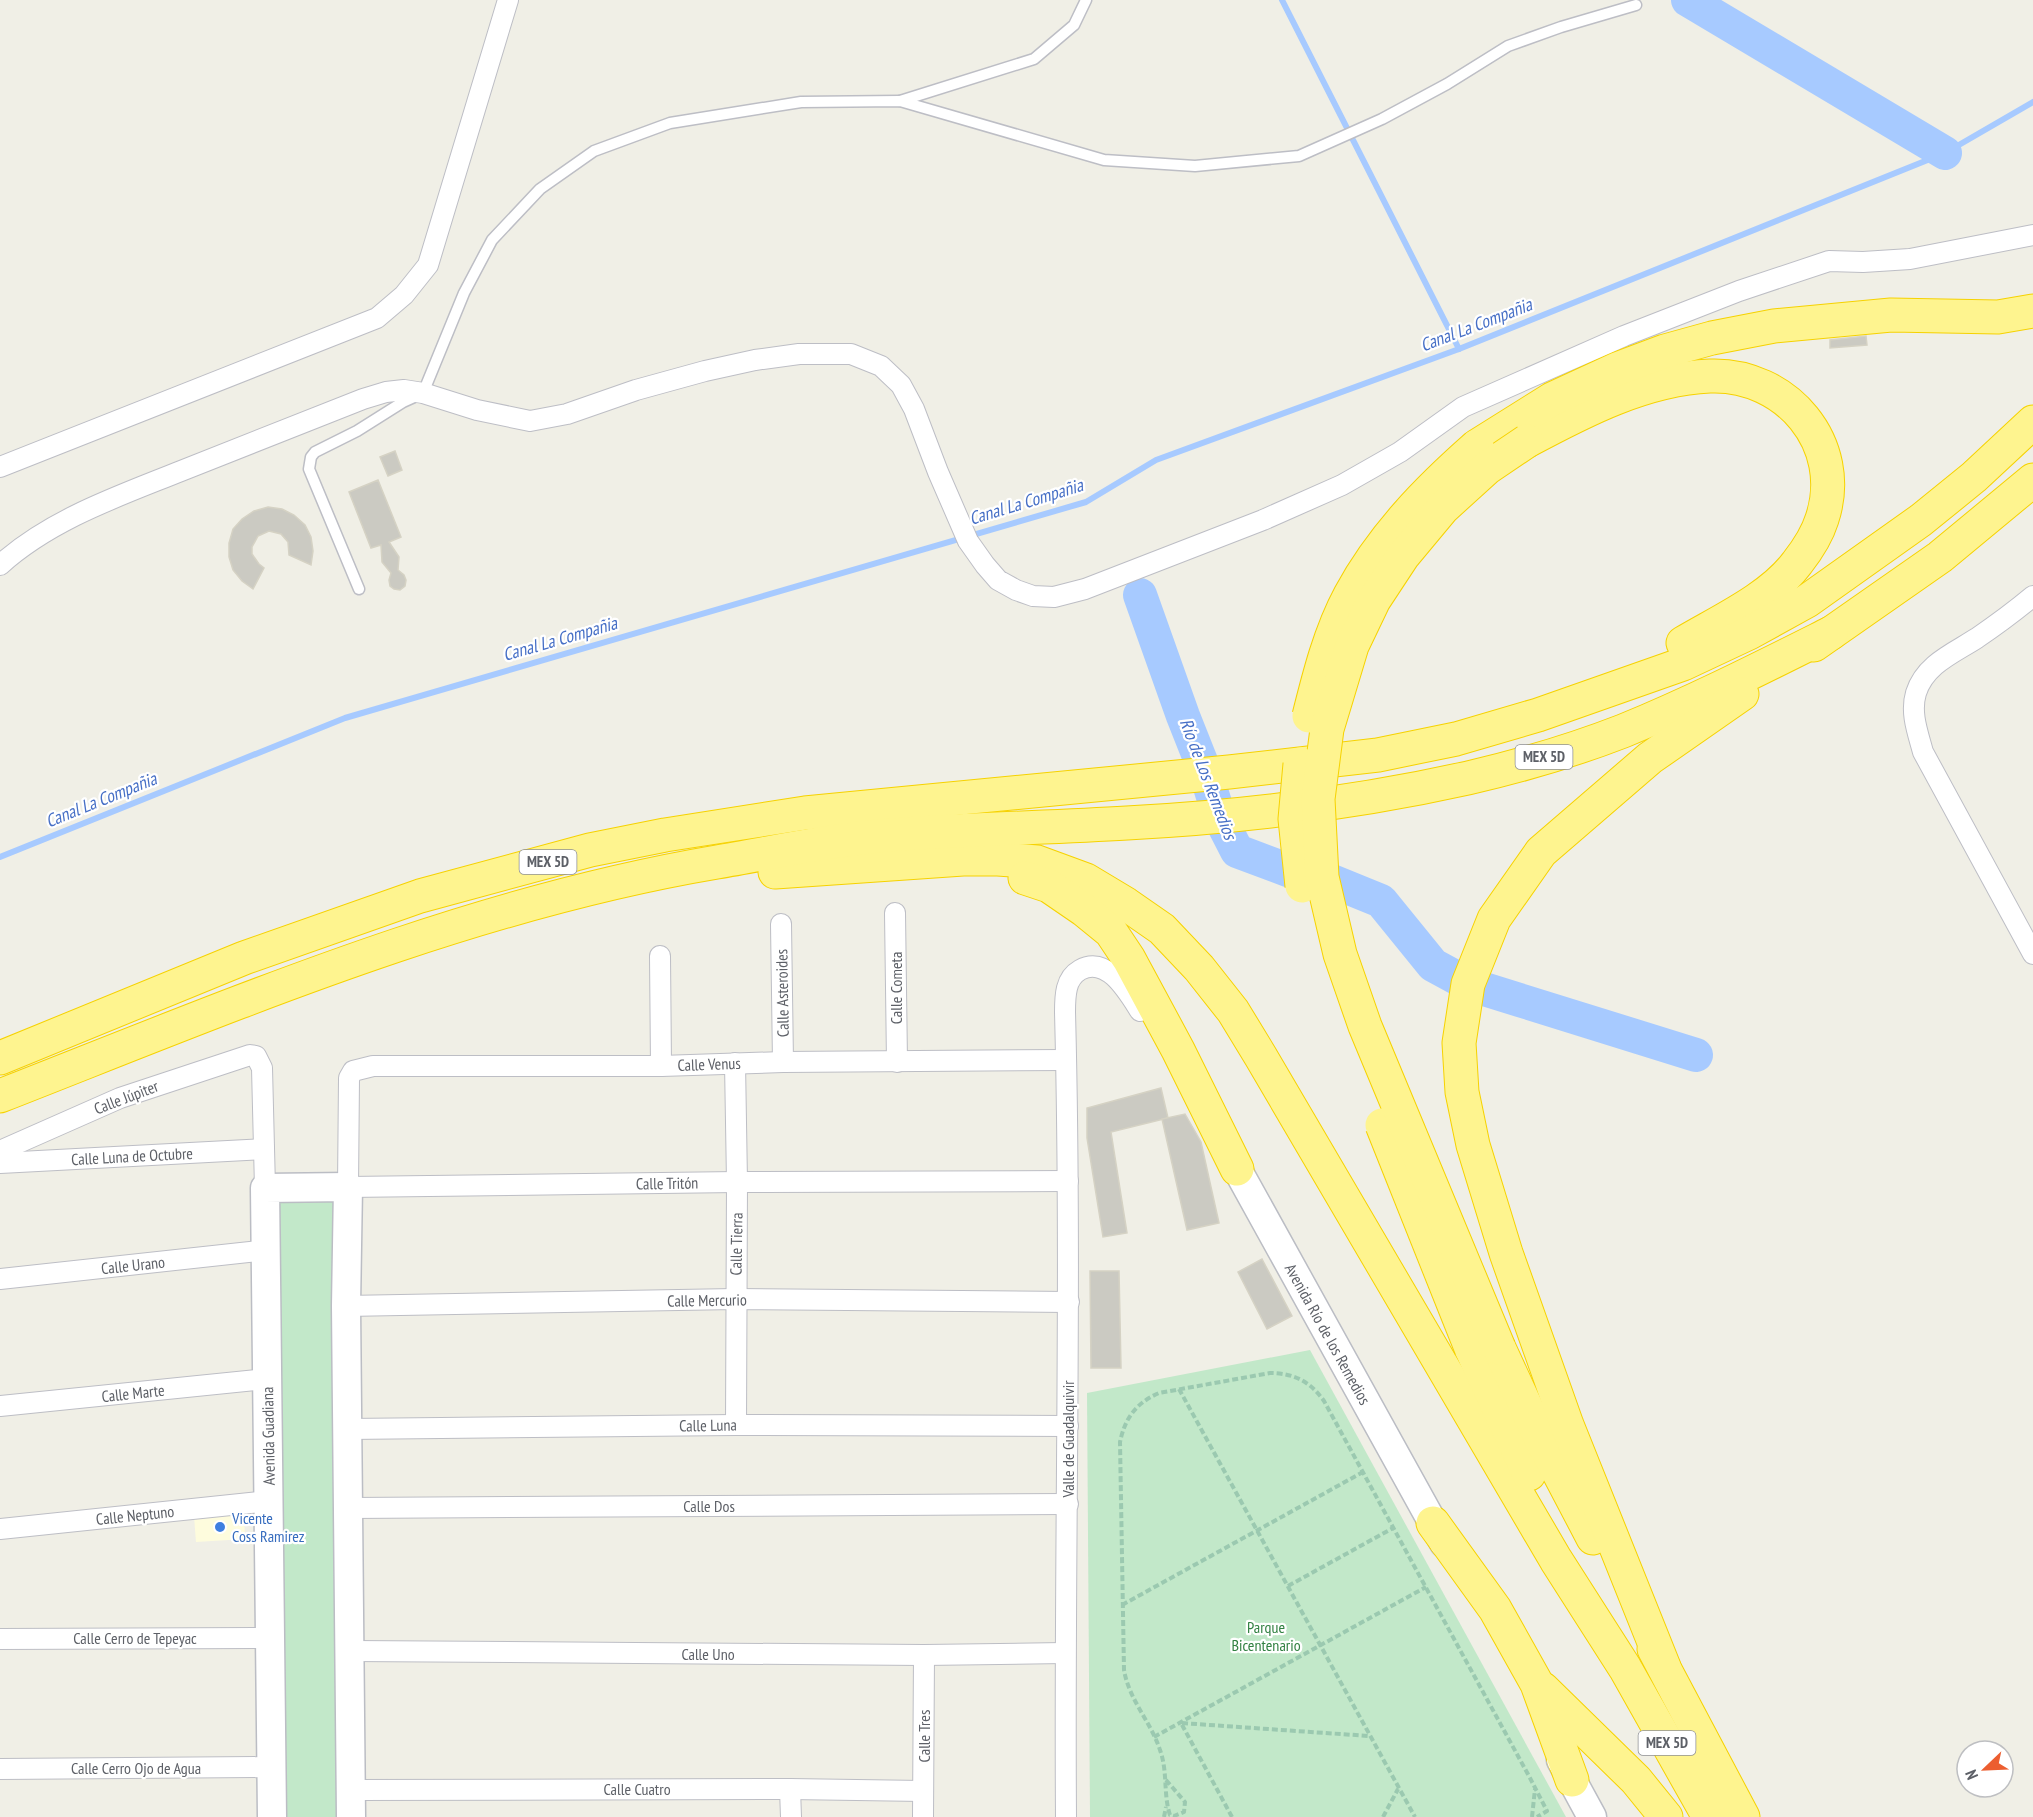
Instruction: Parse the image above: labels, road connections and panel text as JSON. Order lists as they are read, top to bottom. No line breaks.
{"streets":{"highway":["MEX 5D"],"street":["Calle Cometa","Calle Asteroides","Calle Venus","Calle Júpiter","Calle Luna de Octubre","Calle Tritón","Calle Tierra","Calle Urano","Calle Mercurio","Avenida Río de los Remedios","Calle Marte","Calle Luna","Avenida Guadiana","Valle de Guadalquivir","Calle Dos","Calle Neptuno","Calle Cerro de Tepeyac","Calle Uno","Calle Tres","Calle Cerro Ojo de Agua","Calle Cuatro"]},"crossings":[["Calle Cometa","Calle Venus"],["Calle Asteroides","Calle Venus"],["Calle Venus","Calle Tritón"],["Calle Venus","Calle Tierra"],["Calle Venus","Avenida Río de los Remedios"],["Calle Venus","Valle de Guadalquivir"],["Calle Júpiter","Avenida Guadiana"],["Calle Luna de Octubre","Avenida Guadiana"],["Calle Tritón","Calle Tierra"],["Calle Tritón","Avenida Guadiana"],["Calle Tritón","Valle de Guadalquivir"],["Calle Tierra","Calle Mercurio"],["Calle Tierra","Calle Luna"],["Calle Urano","Avenida Guadiana"],["Calle Mercurio","Valle de Guadalquivir"],["Avenida Río de los Remedios","Valle de Guadalquivir"],["Calle Marte","Avenida Guadiana"],["Calle Luna","Valle de Guadalquivir"],["Avenida Guadiana","Calle Neptuno"],["Avenida Guadiana","Calle Cerro de Tepeyac"],["Avenida Guadiana","Calle Cerro Ojo de Agua"],["Valle de Guadalquivir","Calle Dos"],["Valle de Guadalquivir","Calle Uno"],["Calle Uno","Calle Tres"],["Calle Tres","Calle Cuatro"]],"water":["Canal La Compañia","Río de Los Remedios"],"parks":["Parque Bicentenario"],"places":["Vicente Coss Ramirez"],"north":"bottom left"}
